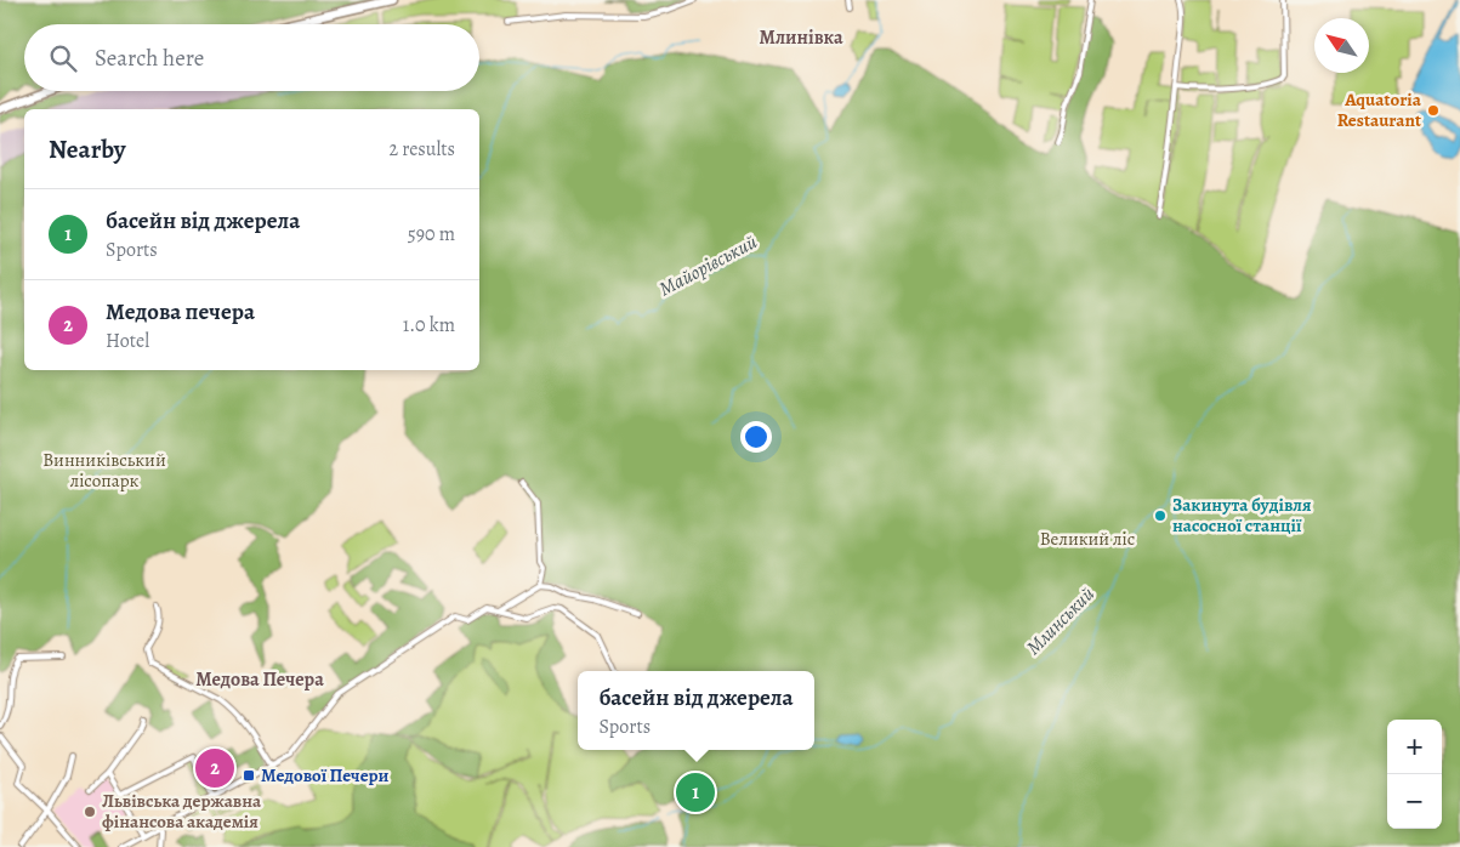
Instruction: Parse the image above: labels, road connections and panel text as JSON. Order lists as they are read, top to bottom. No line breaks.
{"districts":["Млинівка","Медова Печера"],"water":["Майорівський","Млинський"],"parks":["Винниківський лісопарк","Великий ліс"],"places":{"other":["Aquatoria Restaurant","Закинута будівля насосної станції","Львівська державна фінансова академія"],"transit":["Медової Печери"]},"north":"top left","page":{"search":"Search here","heading":["Nearby","2 results"],"list":[{"mark":"1","name":"басейн від джерела","note":"Sports","value":"590 m"},{"mark":"2","name":"Медова печера","note":"Hotel","value":"1.0 km"}],"popup":["басейн від джерела","Sports"],"map_buttons":["+","−"],"pins":["2","1"]}}
